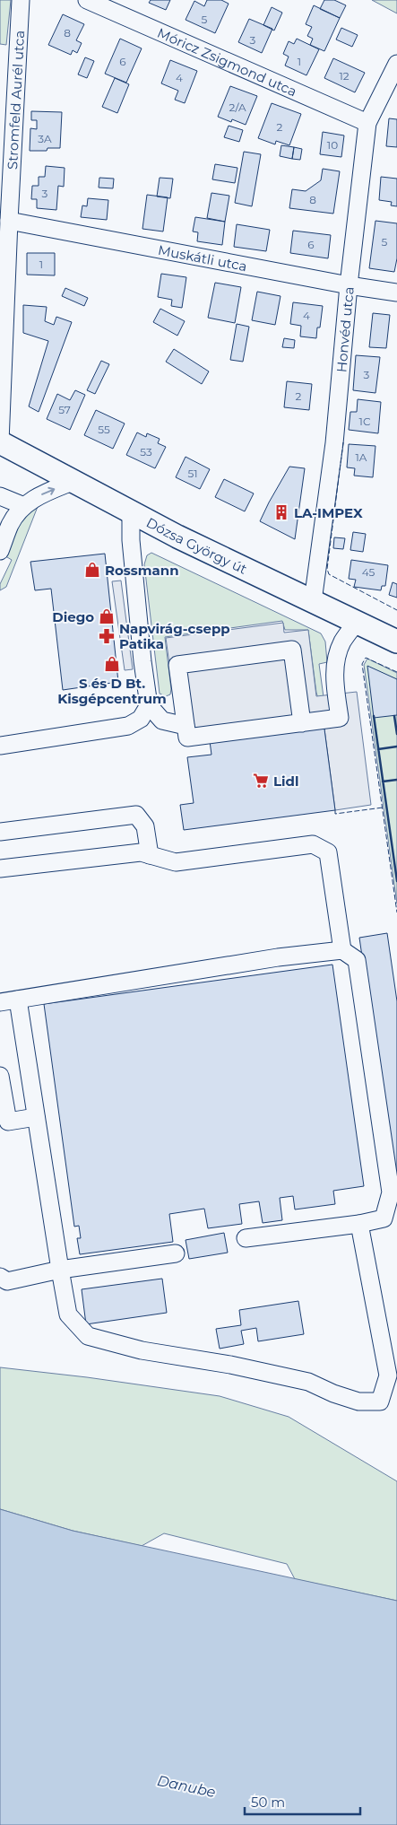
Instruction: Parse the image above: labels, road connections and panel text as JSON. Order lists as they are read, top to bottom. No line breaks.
{"streets":{"main road":["Dózsa György út"],"street":["Móricz Zsigmond utca","Stromfeld Aurél utca","Muskátli utca","Honvéd utca"]},"crossings":[["Móricz Zsigmond utca","Honvéd utca"],["Stromfeld Aurél utca","Muskátli utca"],["Stromfeld Aurél utca","Dózsa György út"],["Muskátli utca","Honvéd utca"],["Honvéd utca","Dózsa György út"]],"water":["Danube"],"places":{"building":["LA-IMPEX"],"shop":["Rossmann","Diego","S és D Bt. Kisgépcentrum"],"pharmacy":["Napvirág-csepp Patika"],"supermarket":["Lidl"]},"house_numbers":["5","8","3","6","1","12","4","2/A","2","3A","10","3","8","5","6","1","4","3","2","57","1C","55","53","1A","51","45"],"scale_bar":"50 m"}
